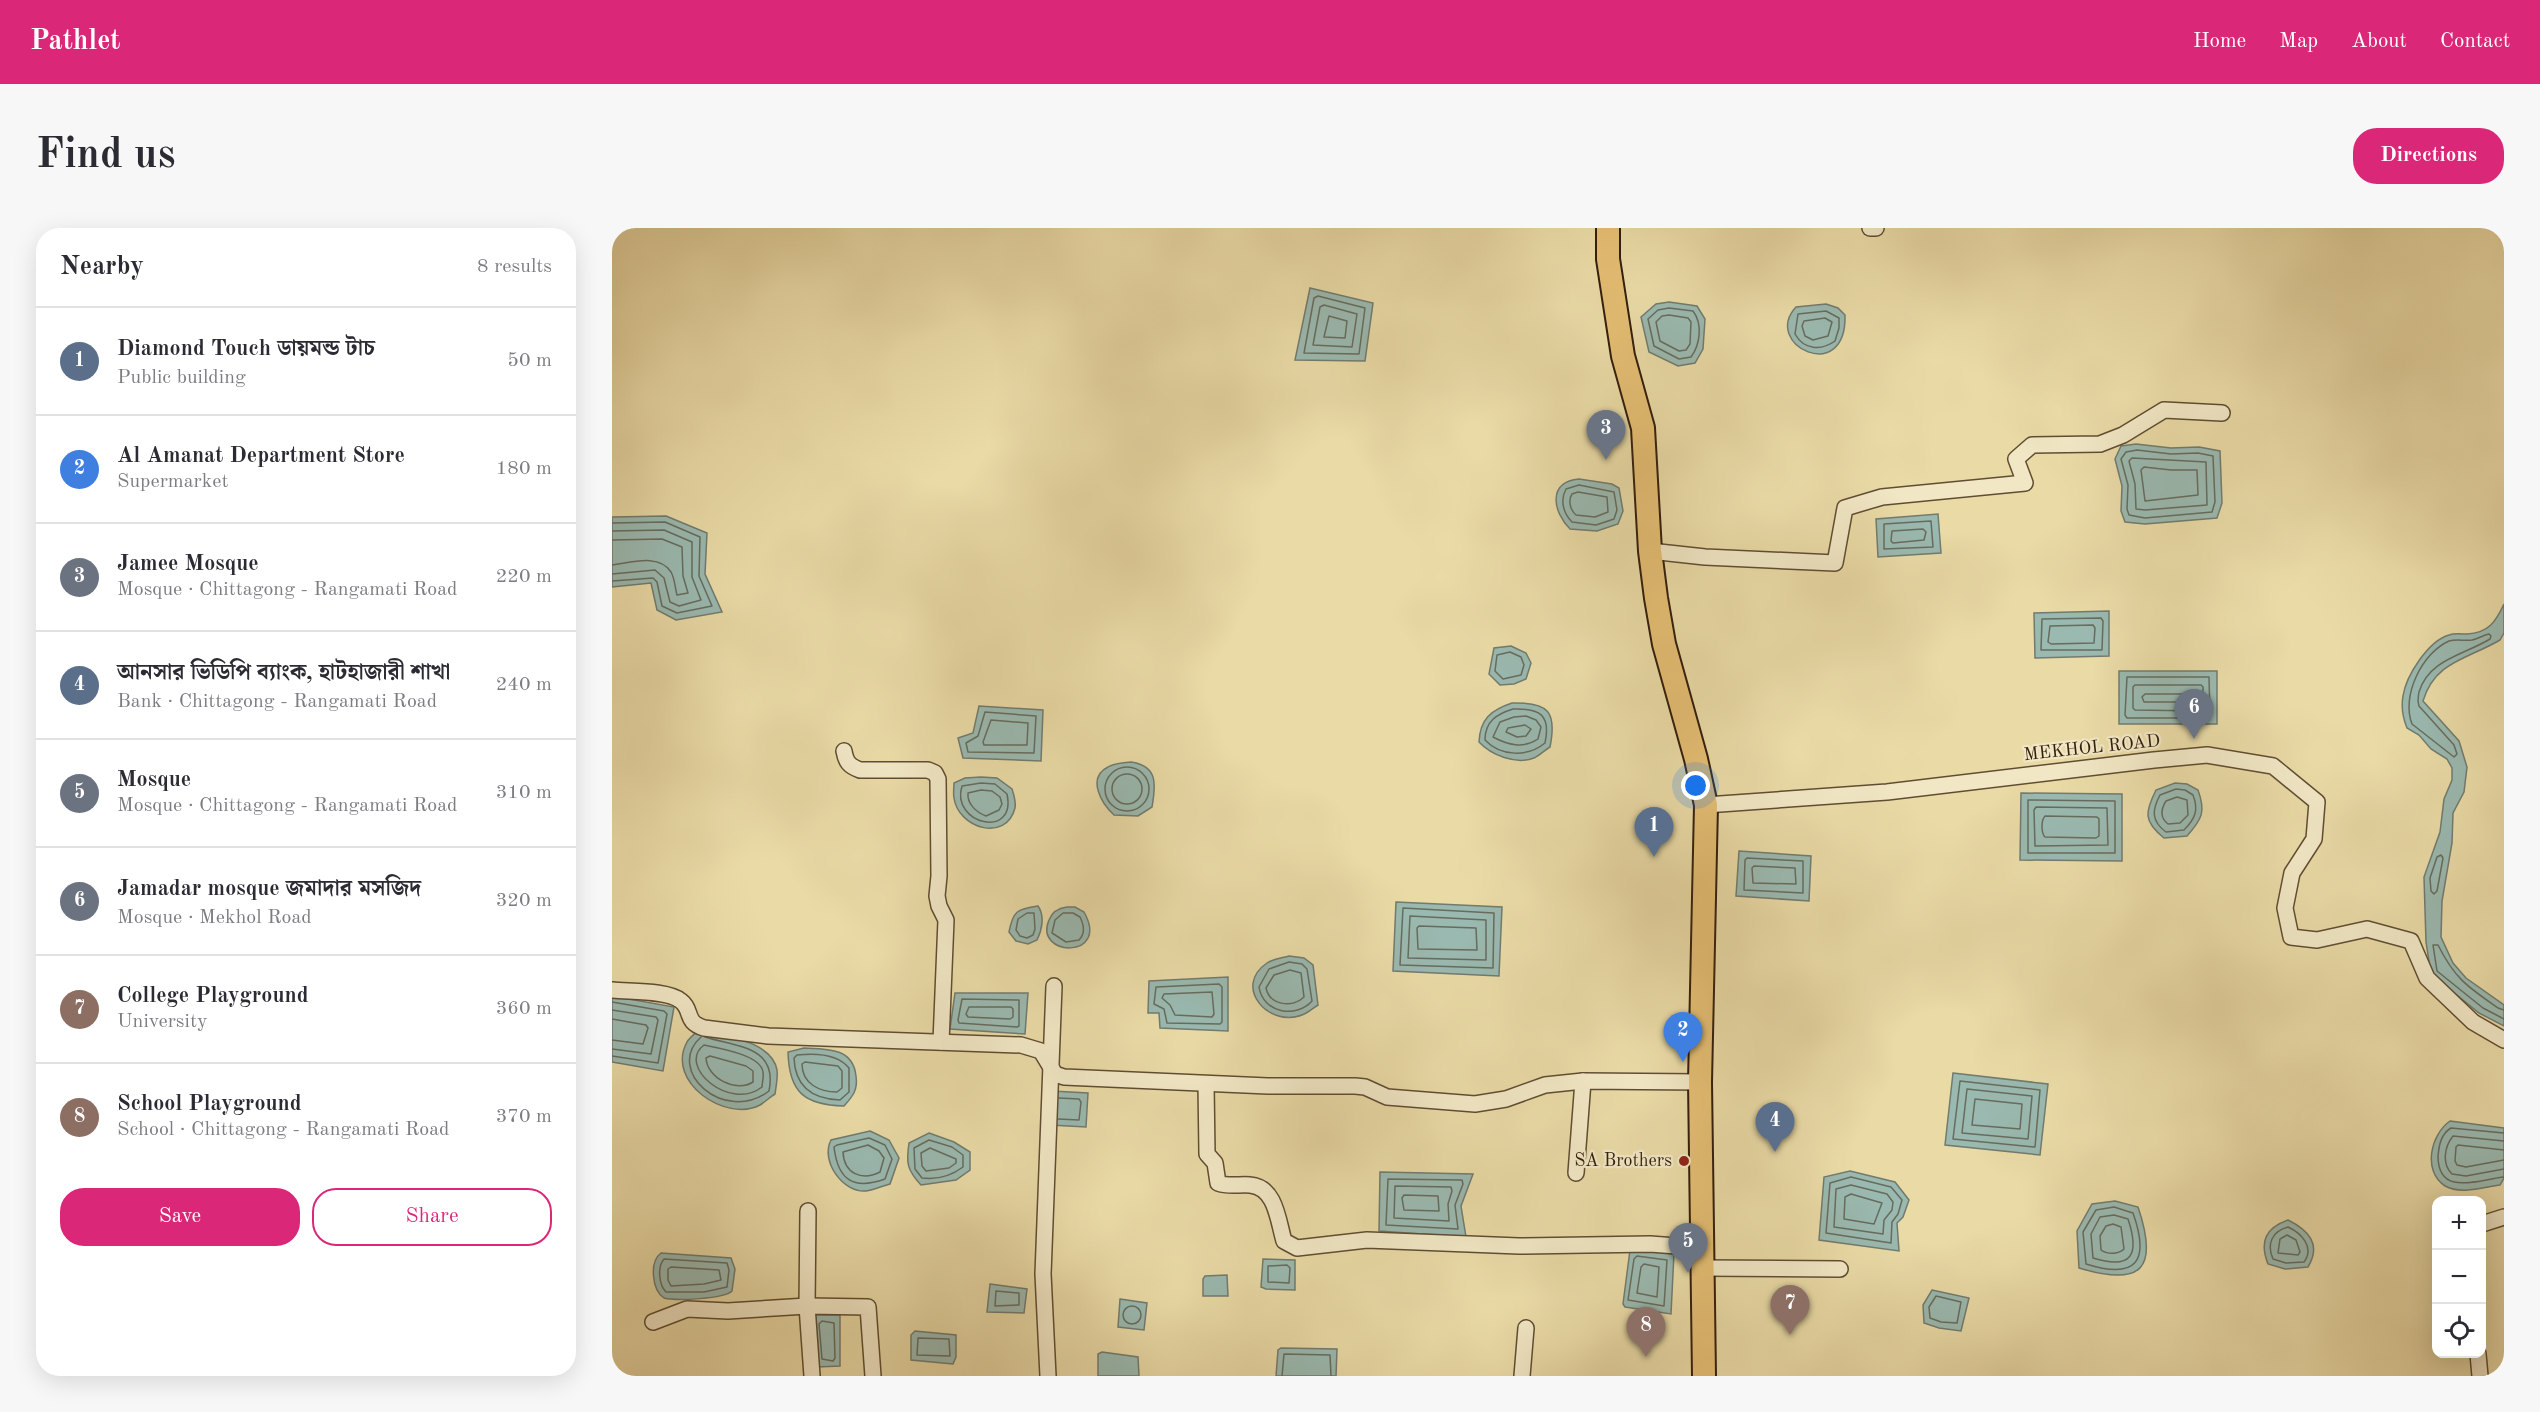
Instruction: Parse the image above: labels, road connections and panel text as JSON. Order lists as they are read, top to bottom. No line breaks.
{"streets":{"street":["MEKHOL ROAD"]},"places":["SA Brothers"],"page":{"header":"Pathlet","nav":["Home","Map","About","Contact"],"buttons":["Directions",["Save","Share"]],"title":"Find us","heading":["Nearby","8 results"],"list":[{"mark":"1","name":"Diamond Touch ডায়মন্ড টাচ","note":"Public building","value":"50 m"},{"mark":"2","name":"Al Amanat Department Store","note":"Supermarket","value":"180 m"},{"mark":"3","name":"Jamee Mosque","note":"Mosque · Chittagong - Rangamati Road","value":"220 m"},{"mark":"4","name":"আনসার ভিডিপি ব্যাংক, হাটহাজারী শাখা","note":"Bank · Chittagong - Rangamati Road","value":"240 m"},{"mark":"5","name":"Mosque","note":"Mosque · Chittagong - Rangamati Road","value":"310 m"},{"mark":"6","name":"Jamadar mosque জমাদার মসজিদ","note":"Mosque · Mekhol Road","value":"320 m"},{"mark":"7","name":"College Playground","note":"University","value":"360 m"},{"mark":"8","name":"School Playground","note":"School · Chittagong - Rangamati Road","value":"370 m"}],"pins":["3","6","1","2","4","5","7","8"],"map_buttons":["+","−"]}}
